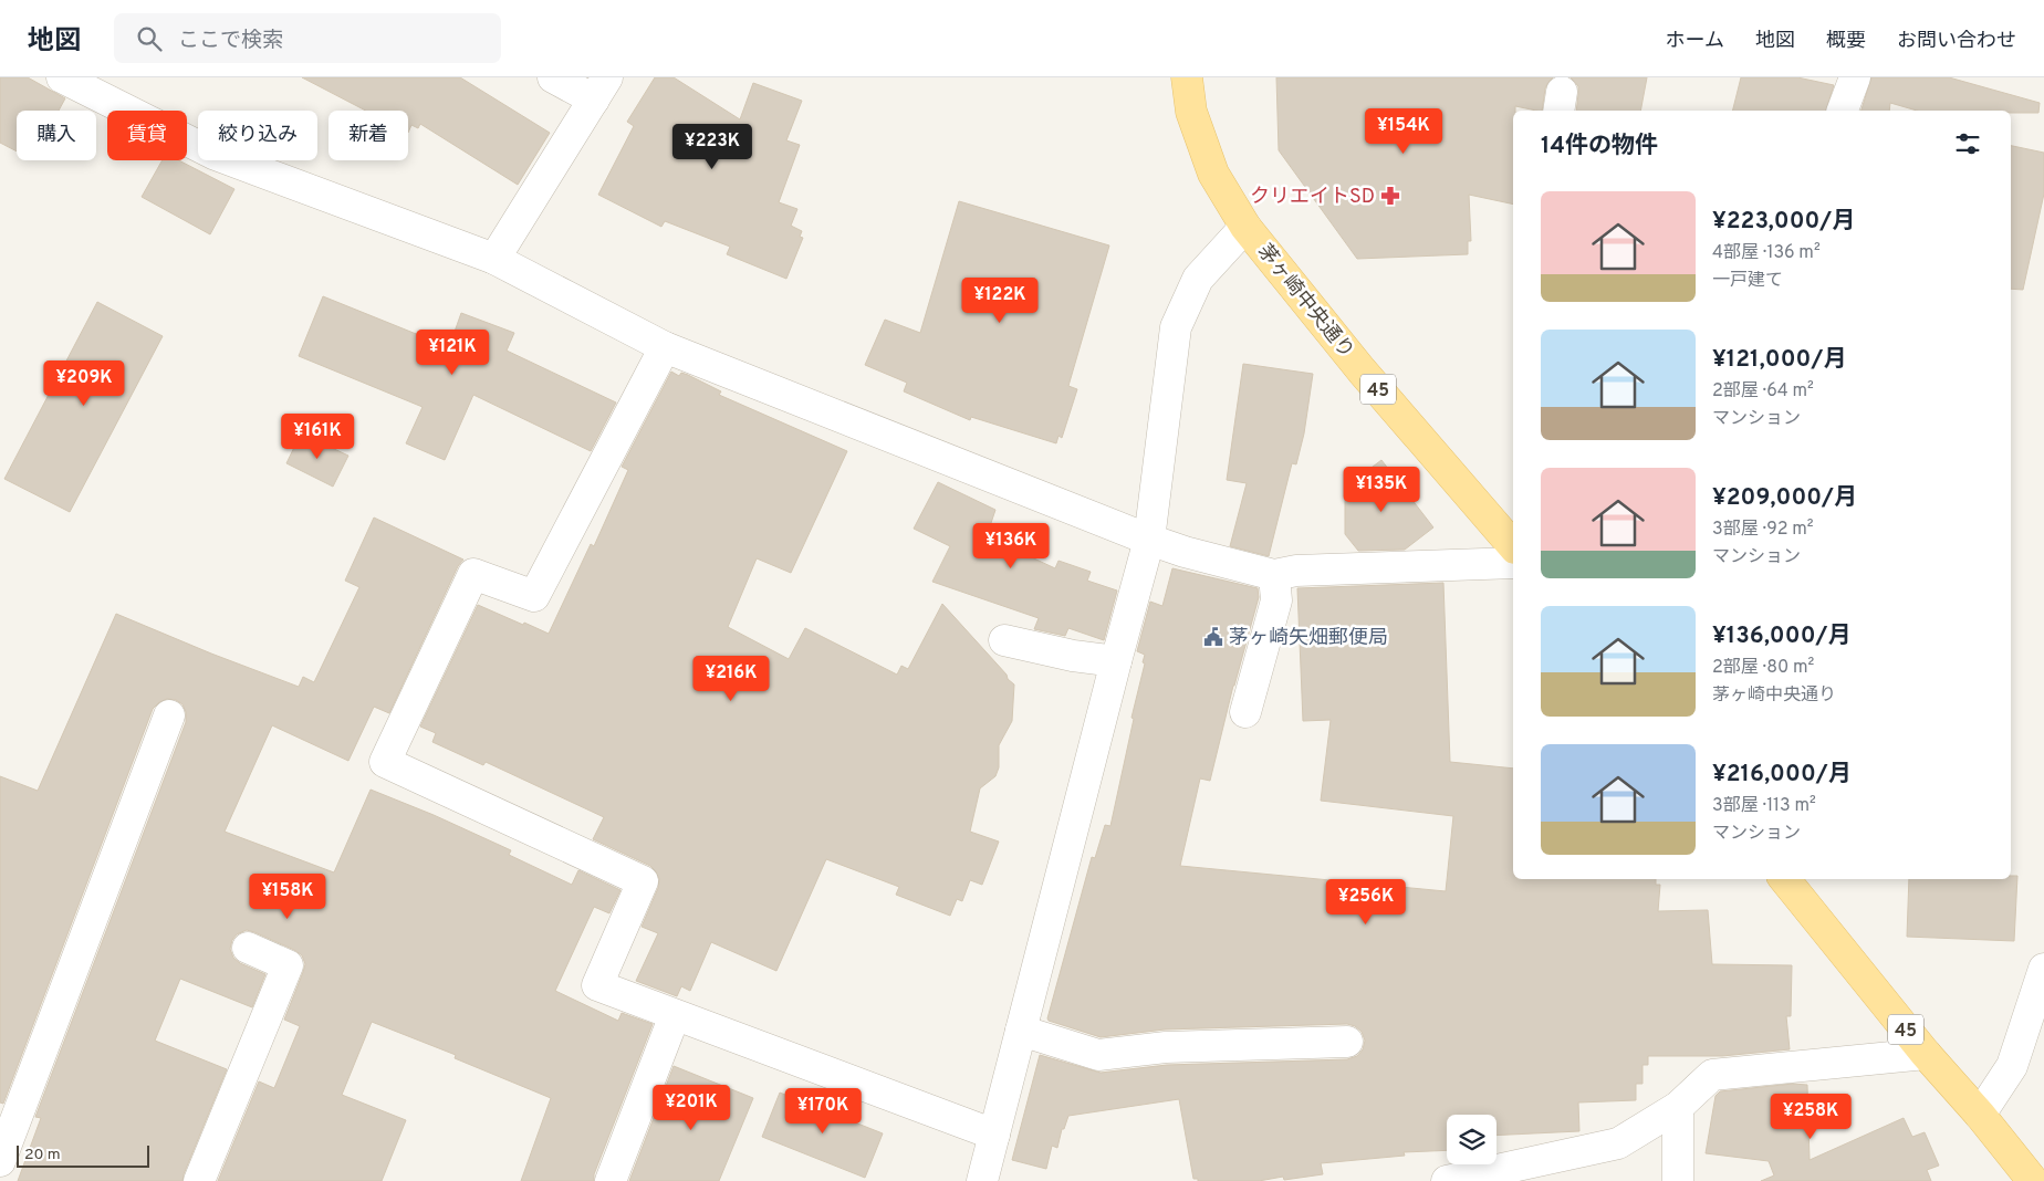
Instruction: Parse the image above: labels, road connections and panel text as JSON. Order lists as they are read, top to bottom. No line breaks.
{"streets":{"main road":["茅ヶ崎中央通り","45"]},"places":{"pharmacy":["クリエイトSD"],"public building":["茅ヶ崎矢畑郵便局"]},"scale_bar":"20 m","page":{"header":"地図","search":"ここで検索","nav":["ホーム","地図","概要","お問い合わせ"],"price":["¥154K","¥223K","¥122K","¥121K","¥209K","¥161K","¥135K","¥136K","¥216K","¥158K","¥256K","¥201K","¥170K","¥258K"],"chip":["購入","賃貸","絞り込み","新着"],"heading":"14件の物件","list":[{"name":"¥223,000/月","note":"4部屋 · 136 m² · 一戸建て"},{"name":"¥121,000/月","note":"2部屋 · 64 m² · マンション"},{"name":"¥209,000/月","note":"3部屋 · 92 m² · マンション"},{"name":"¥136,000/月","note":"2部屋 · 80 m² · 茅ヶ崎中央通り"},{"name":"¥216,000/月","note":"3部屋 · 113 m² · マンション"}],"scale":"20 m"}}
